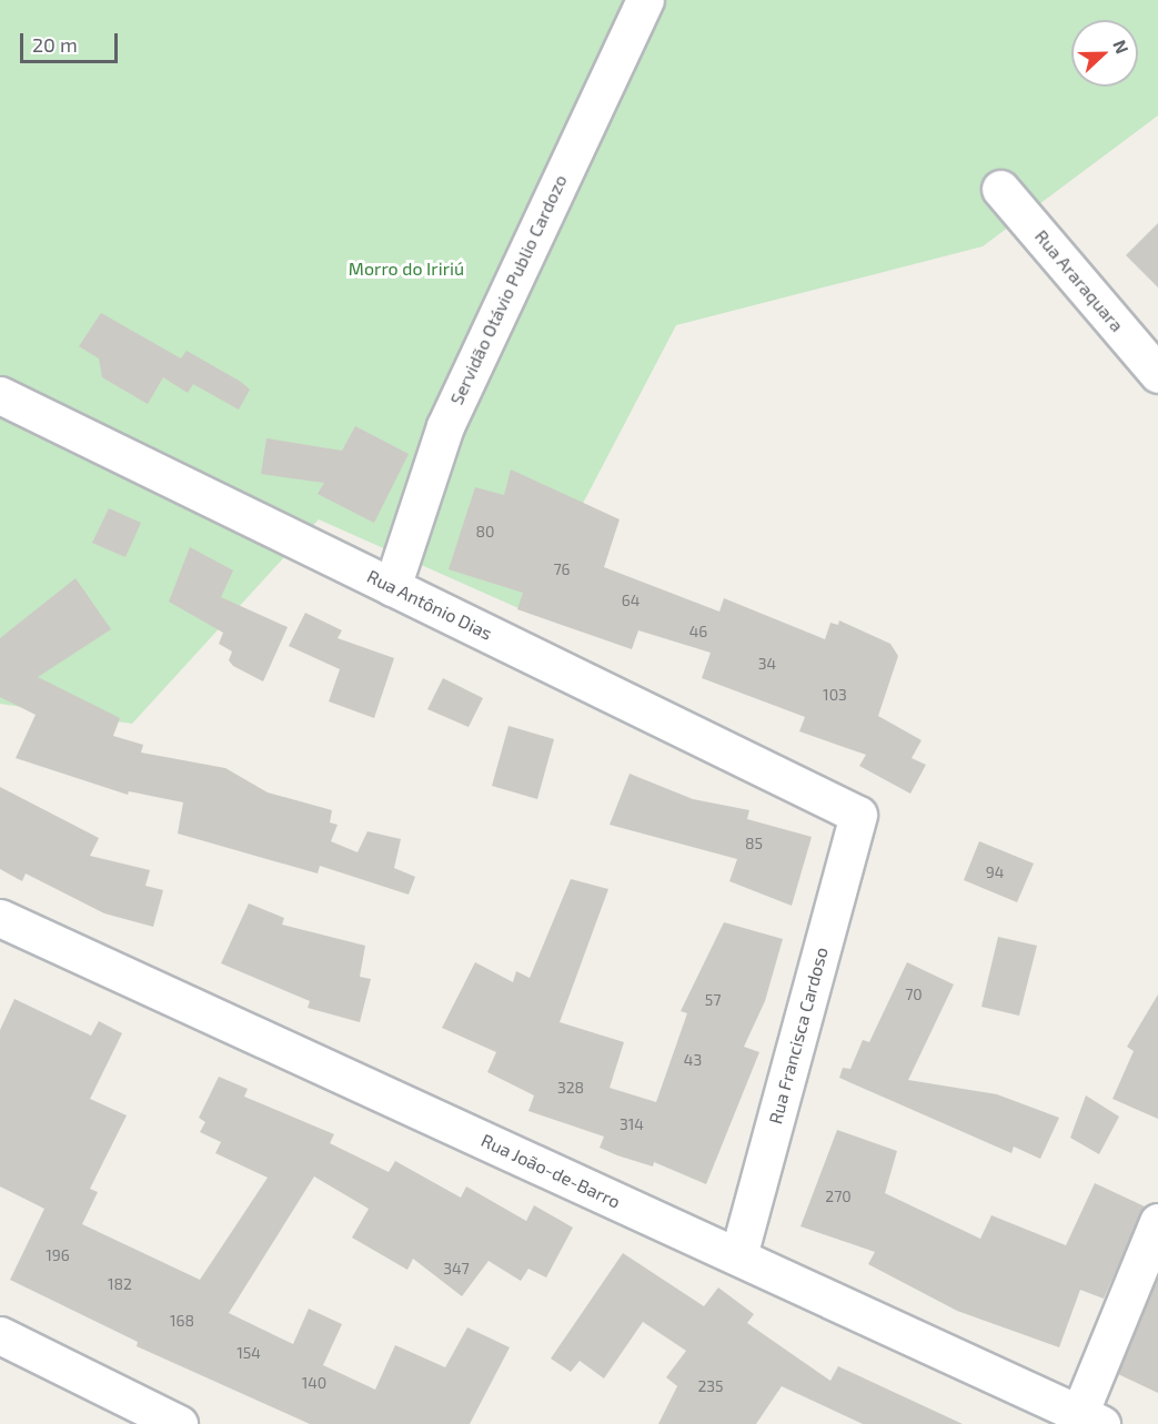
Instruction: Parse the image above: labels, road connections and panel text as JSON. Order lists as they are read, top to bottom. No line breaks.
{"streets":{"street":["Rua Araraquara","Servidão Otávio Publio Cardozo","Rua Antônio Dias","Rua Francisca Cardoso","Rua João-de-Barro"]},"crossings":[["Servidão Otávio Publio Cardozo","Rua Antônio Dias"],["Rua Antônio Dias","Rua Francisca Cardoso"],["Rua Francisca Cardoso","Rua João-de-Barro"]],"parks":["Morro do Iririú"],"house_numbers":["80","76","64","46","34","103","85","94","70","57","43","328","314","270","196","347","182","168","154","140","235"],"scale_bar":"20 m","north":"right"}
